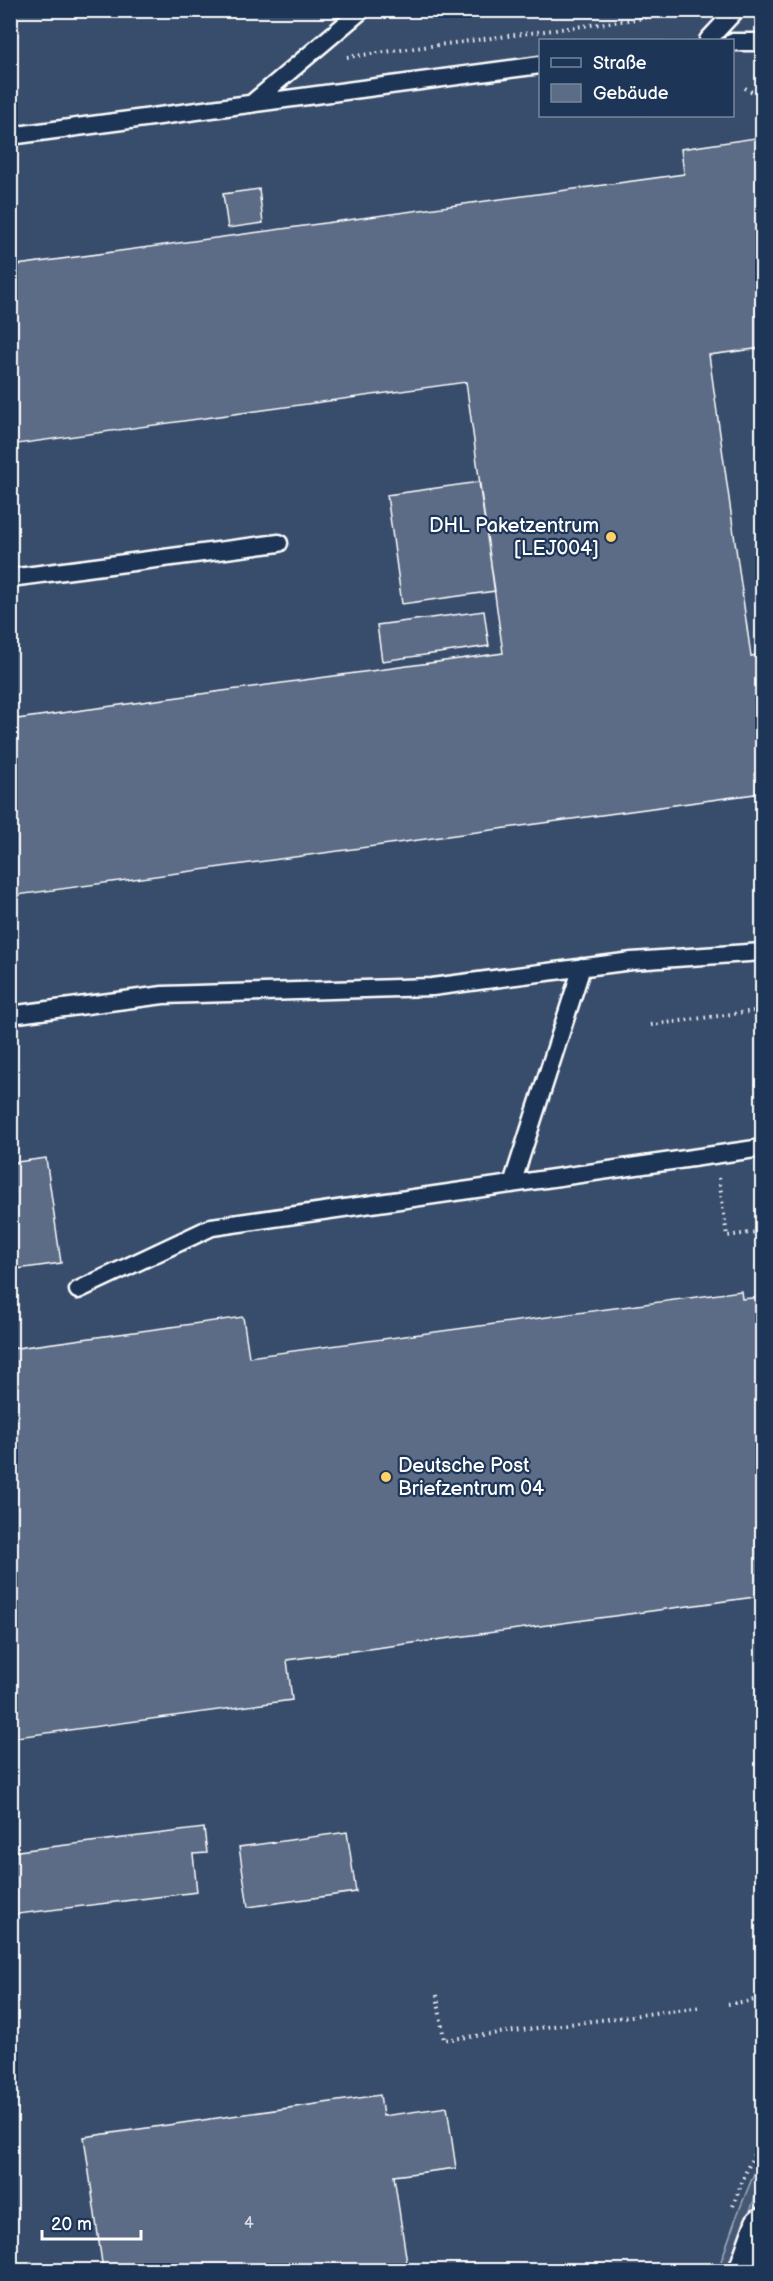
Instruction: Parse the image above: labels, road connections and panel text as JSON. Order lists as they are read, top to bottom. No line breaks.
{"places":["DHL Paketzentrum [LEJ004]","Deutsche Post Briefzentrum 04"],"house_numbers":["4"],"legend":["Straße","Gebäude"],"scale_bar":"20 m"}
